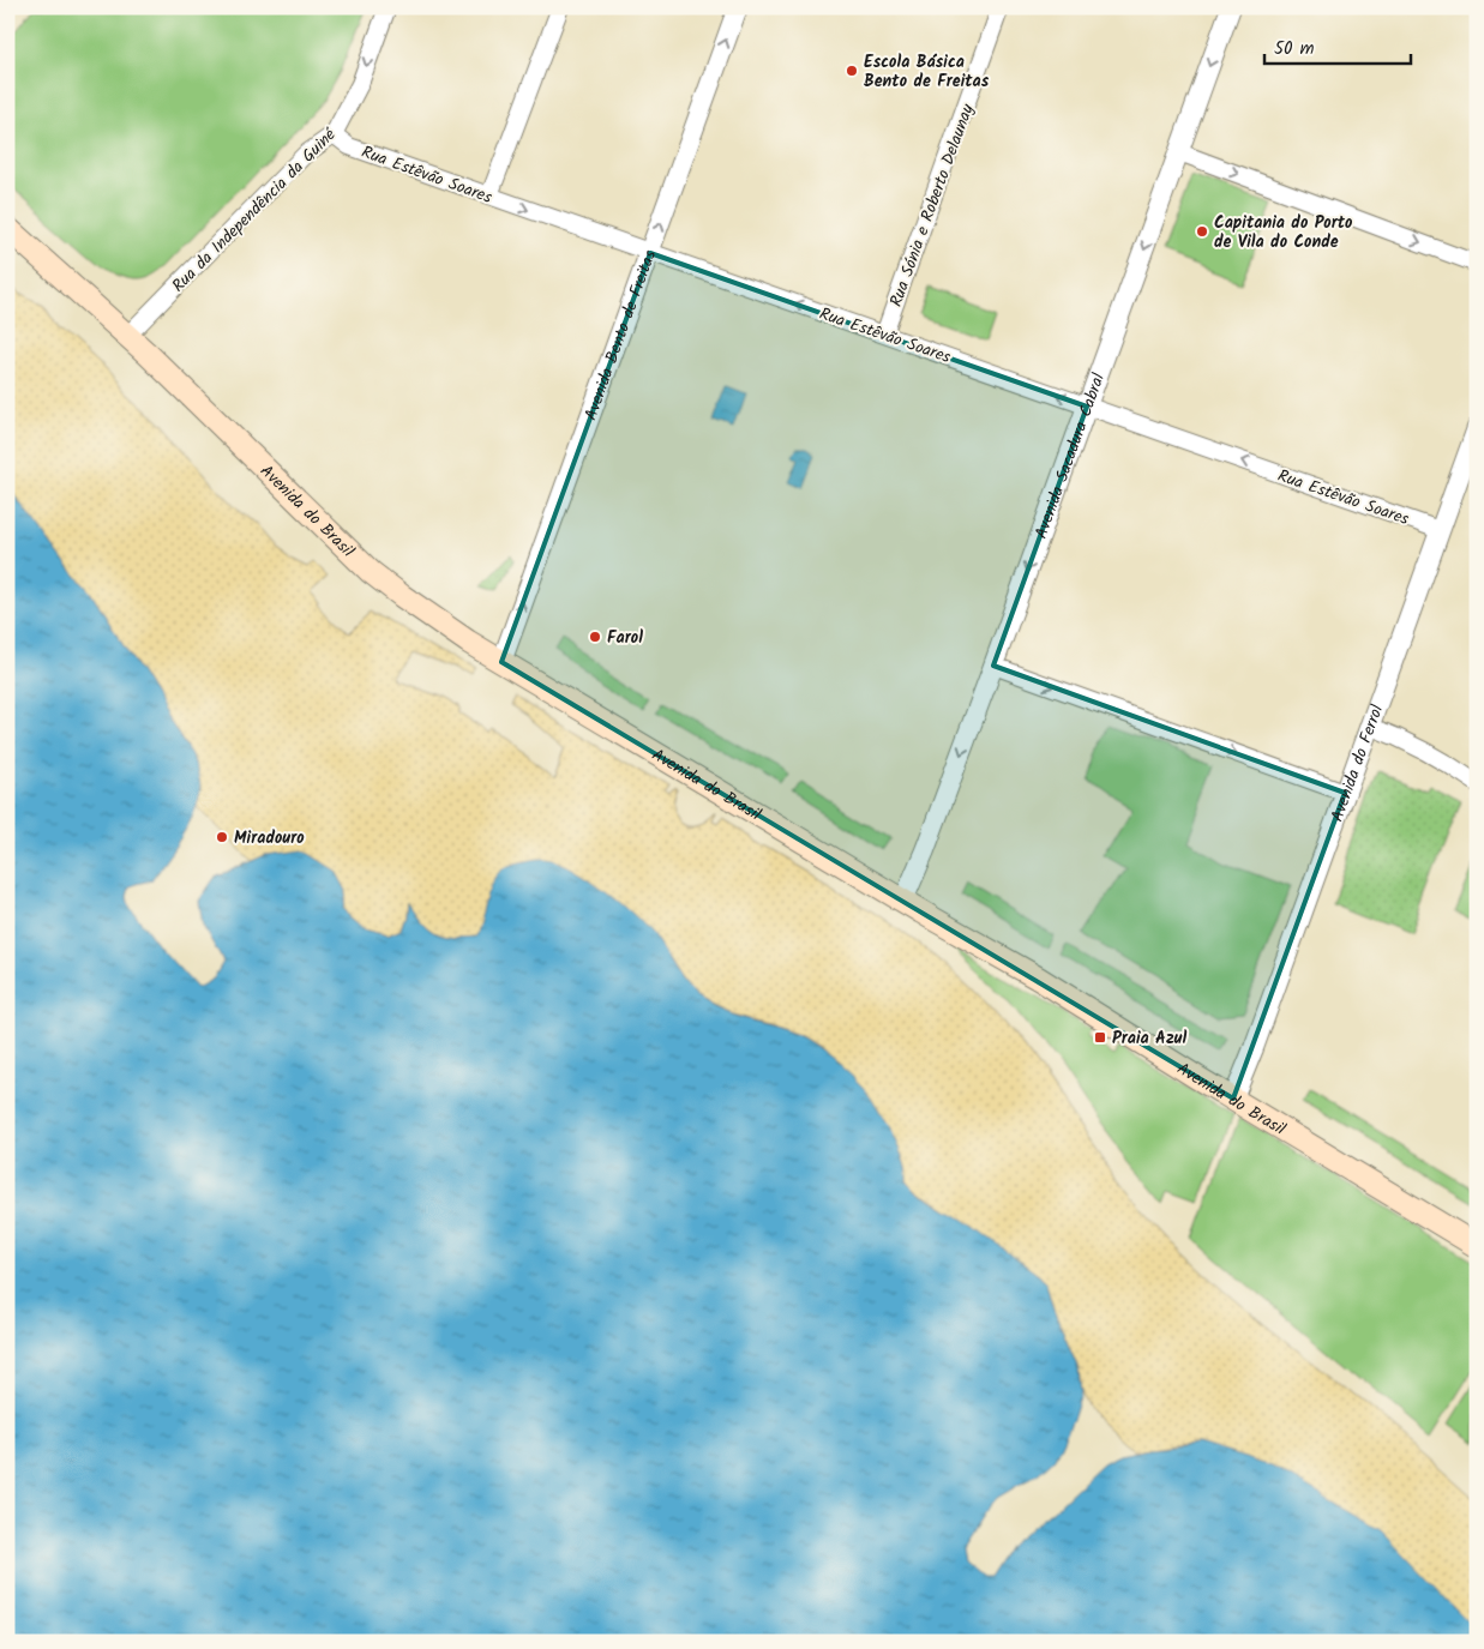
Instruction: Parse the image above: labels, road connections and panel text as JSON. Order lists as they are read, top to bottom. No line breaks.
{"streets":{"main road":["Avenida do Brasil"],"street":["Rua Estêvão Soares","Rua Sónia e Roberto Delaunay","Rua da Independência da Guiné","Avenida Bento de Freitas","Avenida Sacadura Cabral","Avenida do Ferrol"]},"crossings":[["Rua Estêvão Soares","Rua Sónia e Roberto Delaunay"],["Rua Estêvão Soares","Rua da Independência da Guiné"],["Rua Estêvão Soares","Avenida Bento de Freitas"],["Rua Estêvão Soares","Avenida Sacadura Cabral"],["Rua Estêvão Soares","Avenida do Ferrol"],["Rua da Independência da Guiné","Avenida do Brasil"],["Avenida Bento de Freitas","Avenida do Brasil"],["Avenida Sacadura Cabral","Avenida do Brasil"],["Avenida do Brasil","Avenida do Ferrol"]],"one_way":["Avenida Bento de Freitas","Avenida Sacadura Cabral"],"places":{"other":["Escola Básica Bento de Freitas","Capitania do Porto de Vila do Conde","Farol","Miradouro"],"transit":["Praia Azul"]},"scale_bar":"50 m"}
